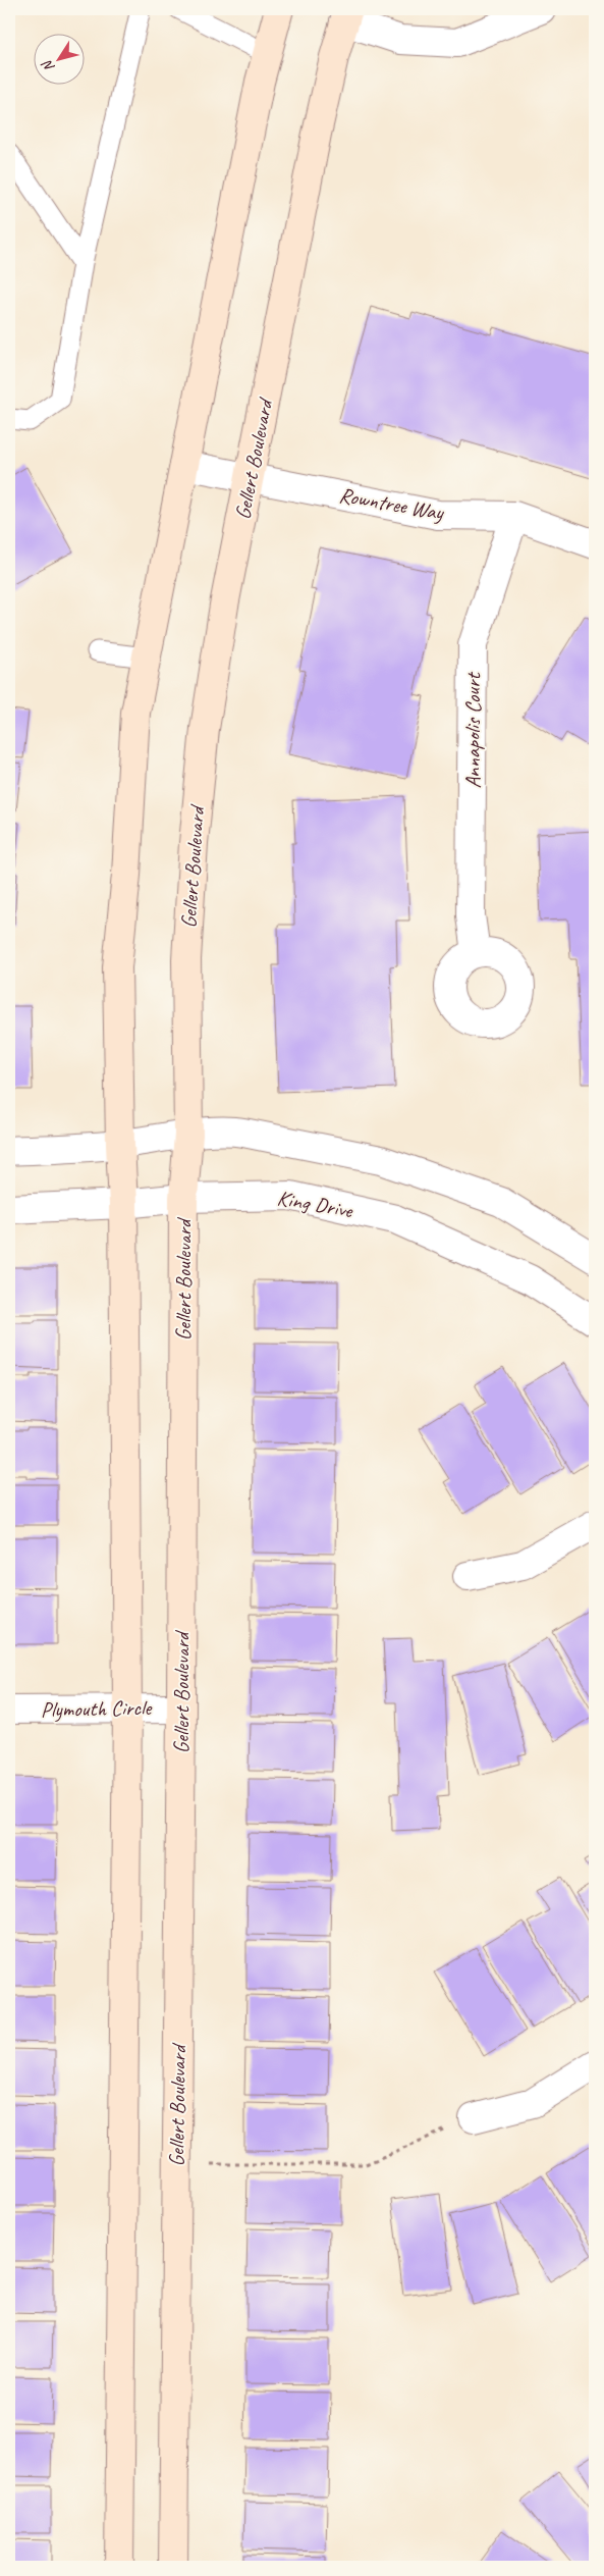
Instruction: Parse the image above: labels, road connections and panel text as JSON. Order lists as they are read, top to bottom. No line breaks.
{"streets":{"main road":["Gellert Boulevard"],"street":["Rowntree Way","Annapolis Court","King Drive","Plymouth Circle"]},"crossings":[["Gellert Boulevard","Rowntree Way"],["Gellert Boulevard","King Drive"],["Gellert Boulevard","Plymouth Circle"],["Rowntree Way","Annapolis Court"]],"north":"bottom left"}
